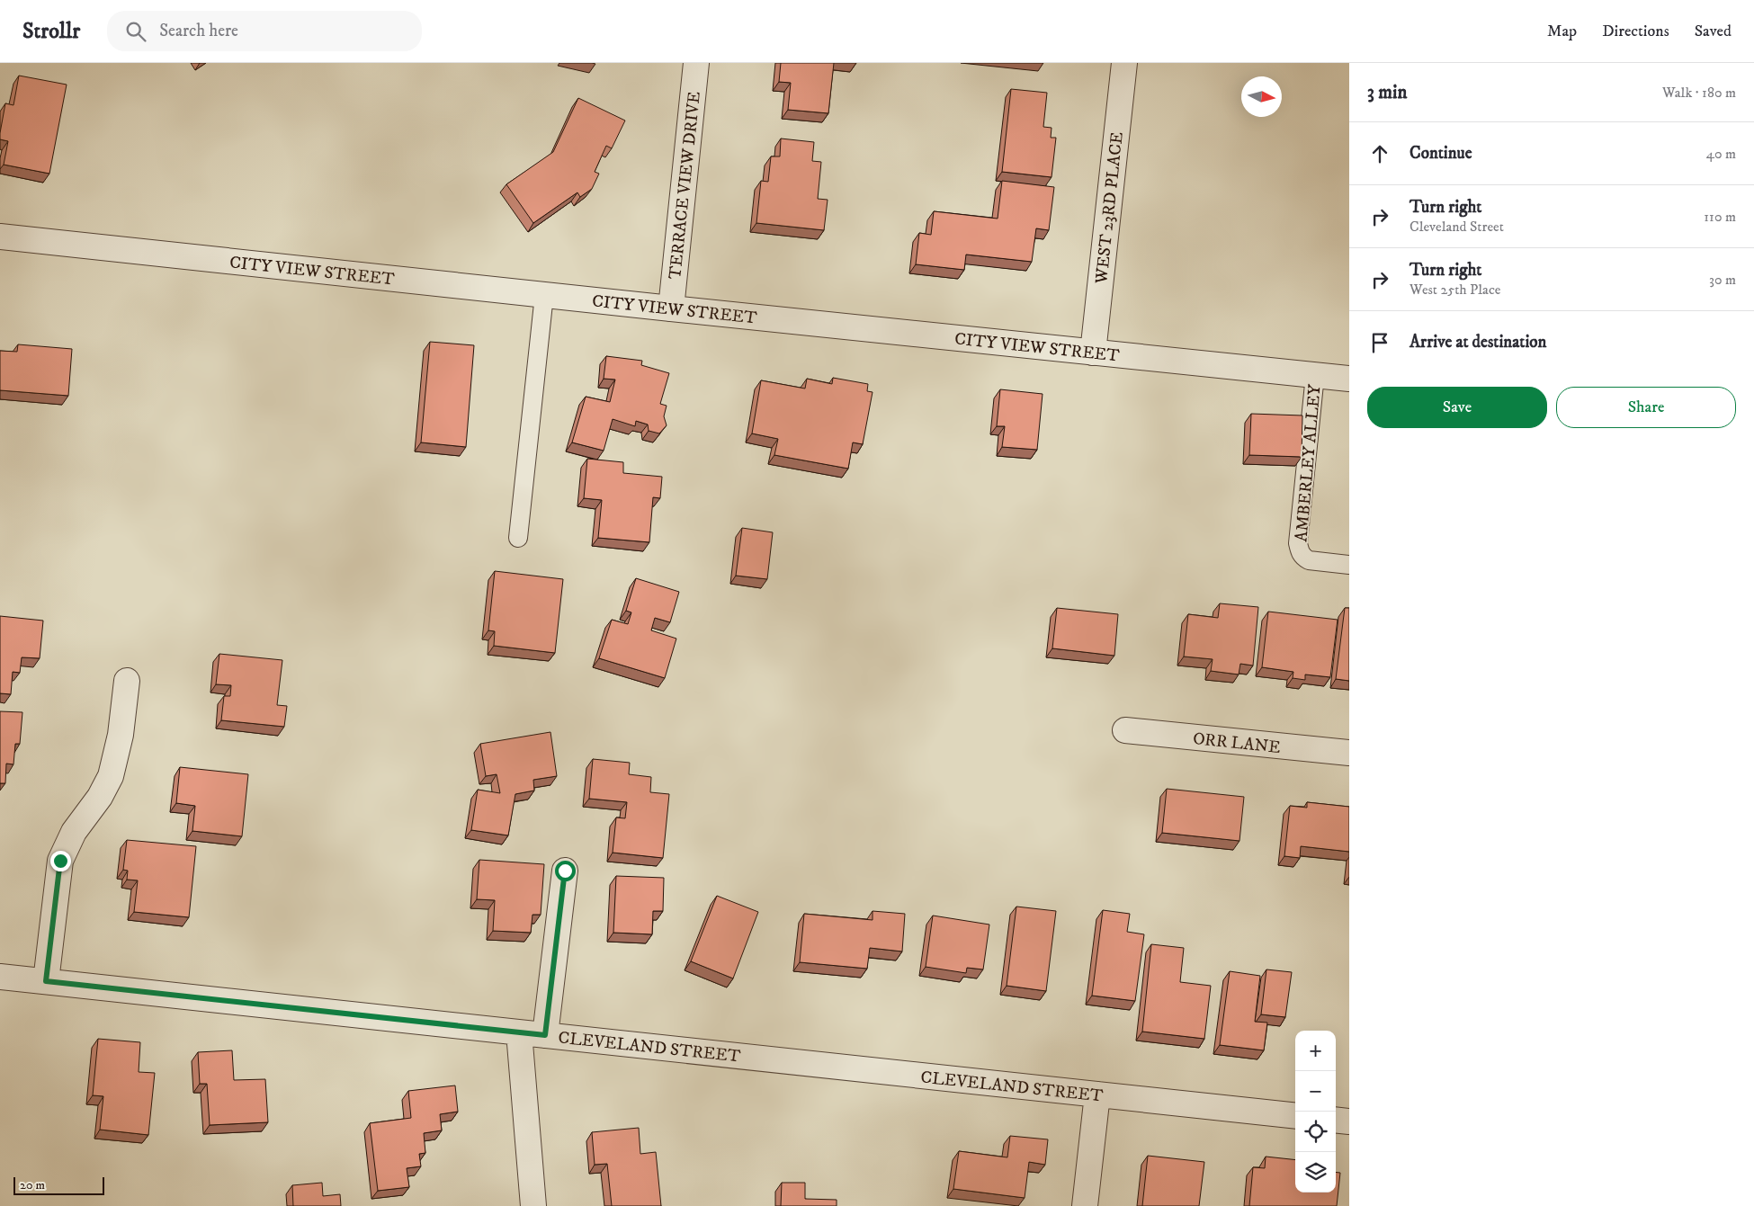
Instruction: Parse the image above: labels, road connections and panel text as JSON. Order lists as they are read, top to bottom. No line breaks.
{"streets":{"street":["TERRACE VIEW DRIVE","WEST 23RD PLACE","CITY VIEW STREET","ORR LANE","CLEVELAND STREET"],"lane":["AMBERLEY ALLEY"]},"crossings":[["TERRACE VIEW DRIVE","CITY VIEW STREET"],["WEST 23RD PLACE","CITY VIEW STREET"],["CITY VIEW STREET","AMBERLEY ALLEY"]],"scale_bar":"20 m","north":"right","page":{"header":"Strollr","search":"Search here","nav":["Map","Directions","Saved"],"heading":["3 min","Walk · 180 m"],"list":[["Continue","40 m"],["Turn right","Cleveland Street","110 m"],["Turn right","West 25th Place","30 m"],"Arrive at destination"],"buttons":["Save","Share"],"map_buttons":["+","−"],"scale":"20 m"}}
